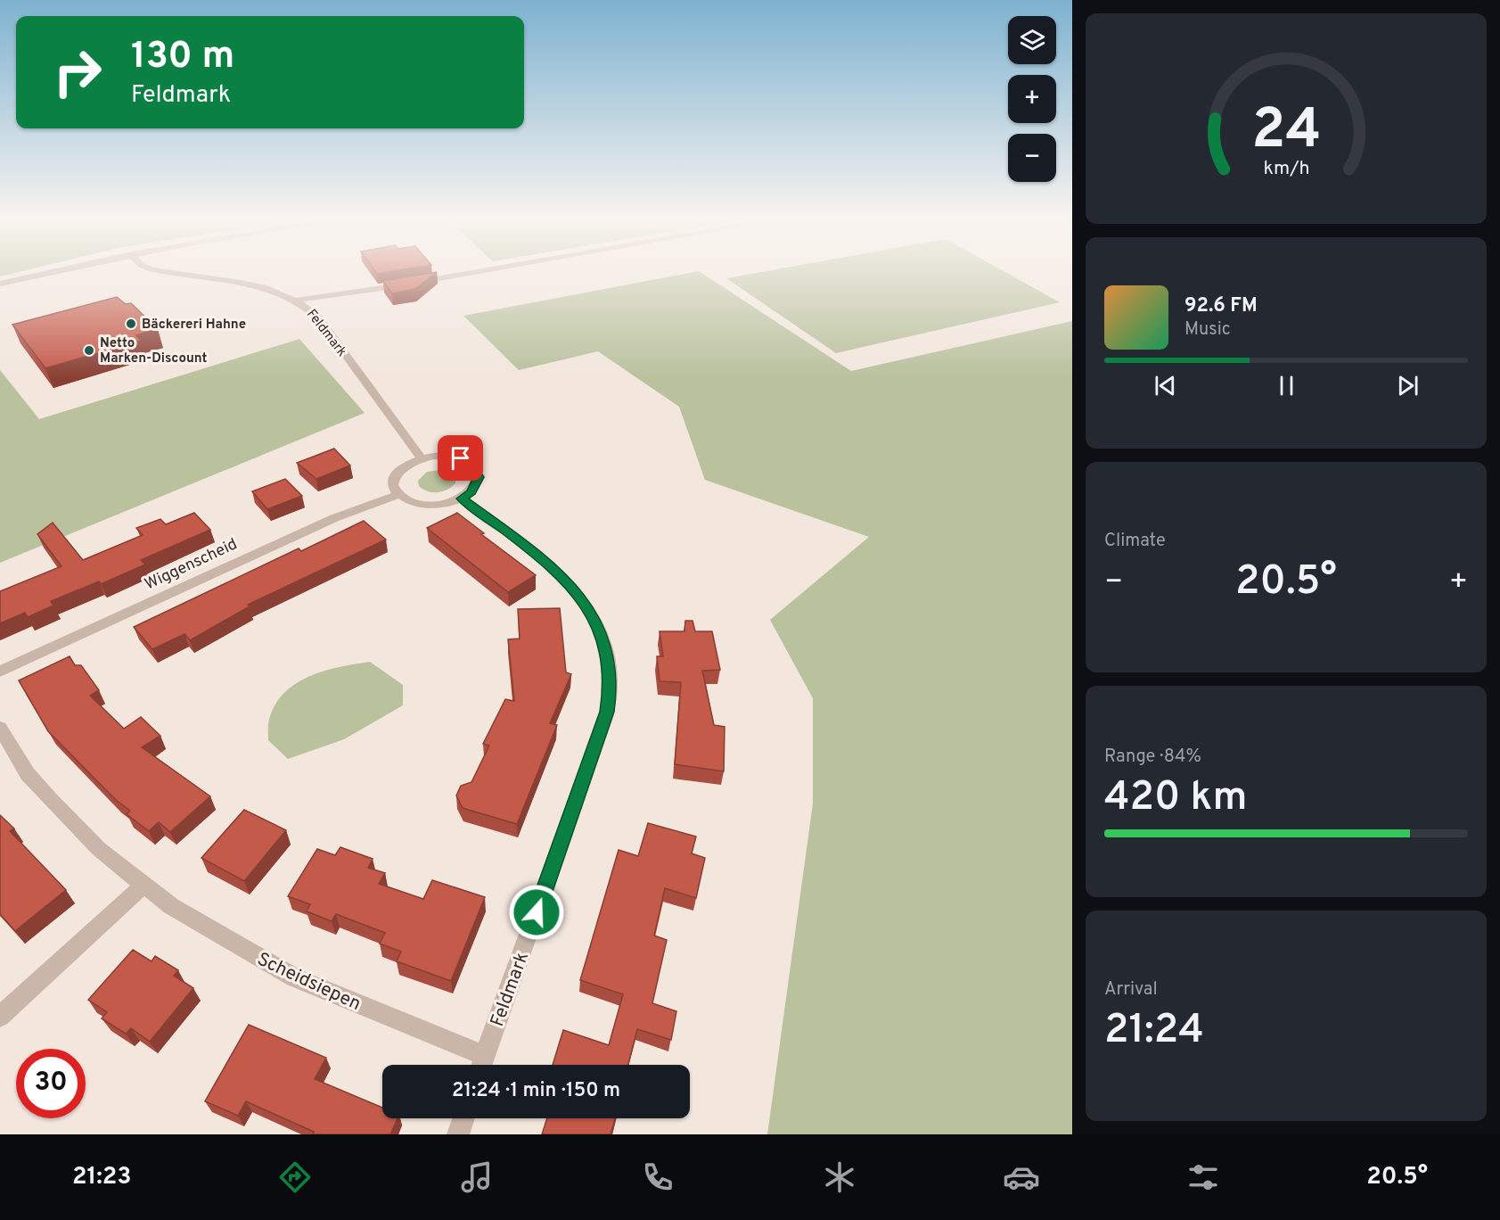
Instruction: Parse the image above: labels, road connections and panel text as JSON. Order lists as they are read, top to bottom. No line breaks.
{"streets":{"street":["Feldmark","Wiggenscheid","Scheidsiepen"]},"crossings":[["Feldmark","Wiggenscheid"],["Feldmark","Scheidsiepen"]],"places":["Bäckereri Hahne","Netto Marken-Discount"],"page":{"map_buttons":["+","−"],"turn":["130 m","Feldmark"],"song":["92.6 FM","Music"],"tile":["Climate",["Range · 84%","420 km"],["Arrival","21:24"]],"heat":["−","20.5°","+"],"limit":"30","trip":"21:24 · 1 min · 150 m","tabs":["21:23","20.5°"],"gauge":["24","km/h"]}}
